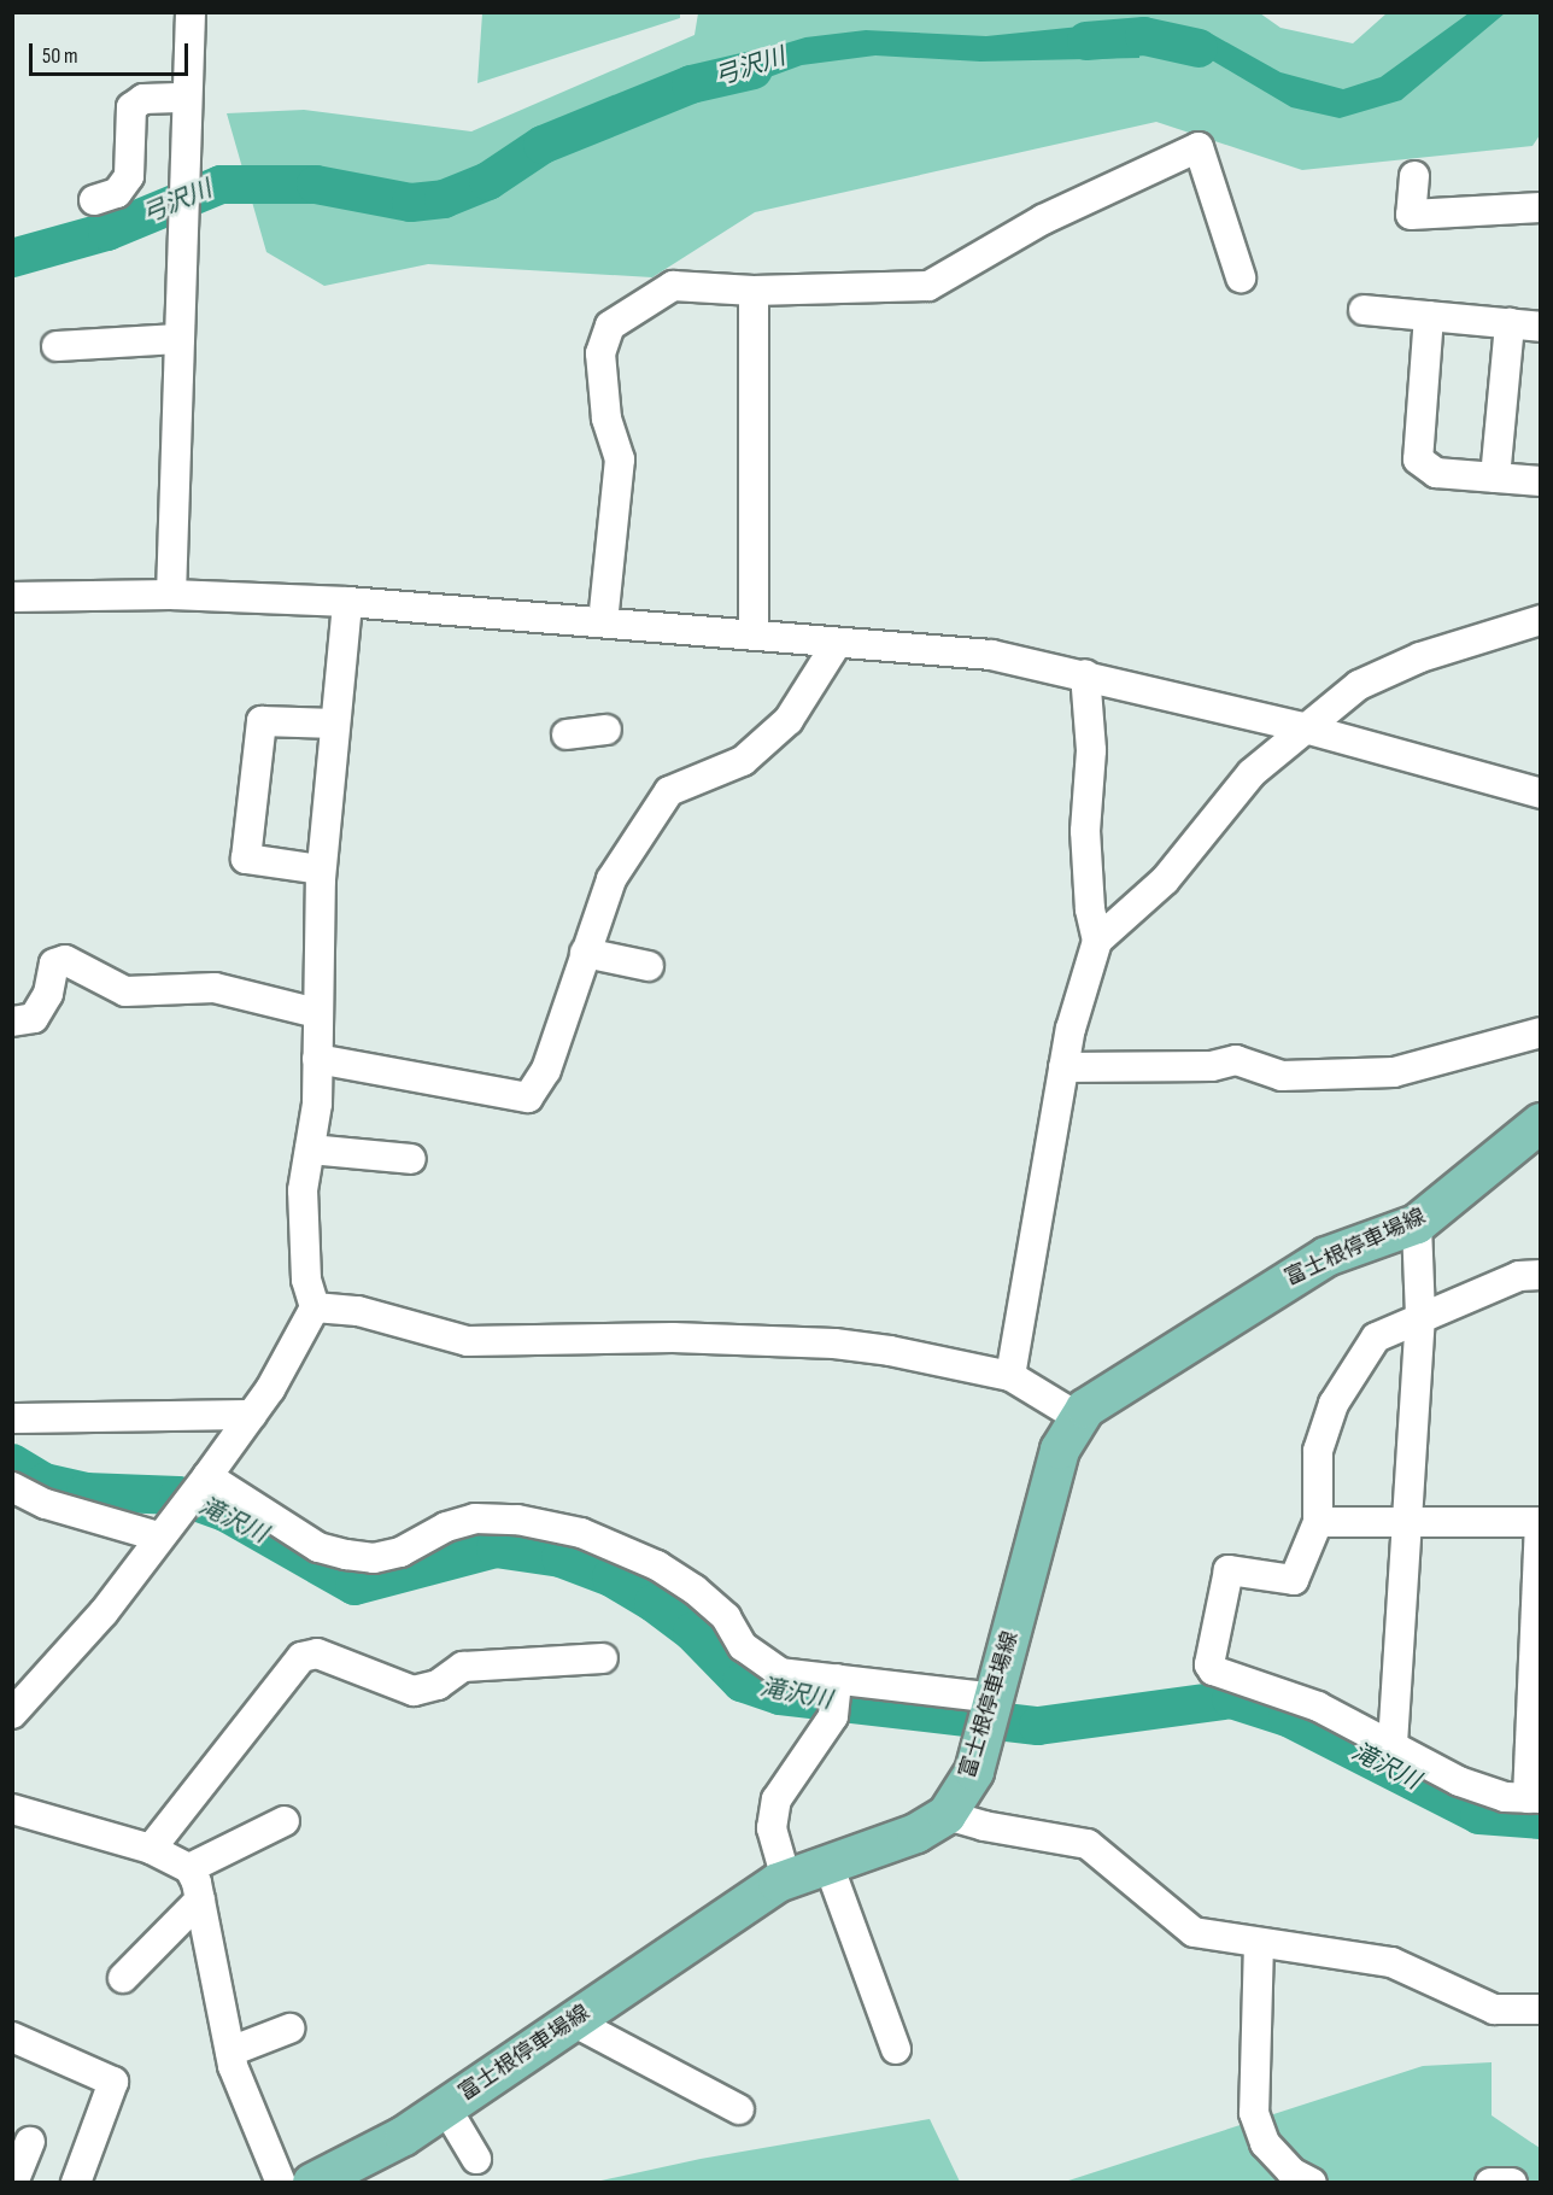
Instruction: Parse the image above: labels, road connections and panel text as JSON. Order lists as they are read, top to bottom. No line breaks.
{"streets":{"main road":["富士根停車場線"]},"water":["弓沢川","滝沢川"],"scale_bar":"50 m"}
